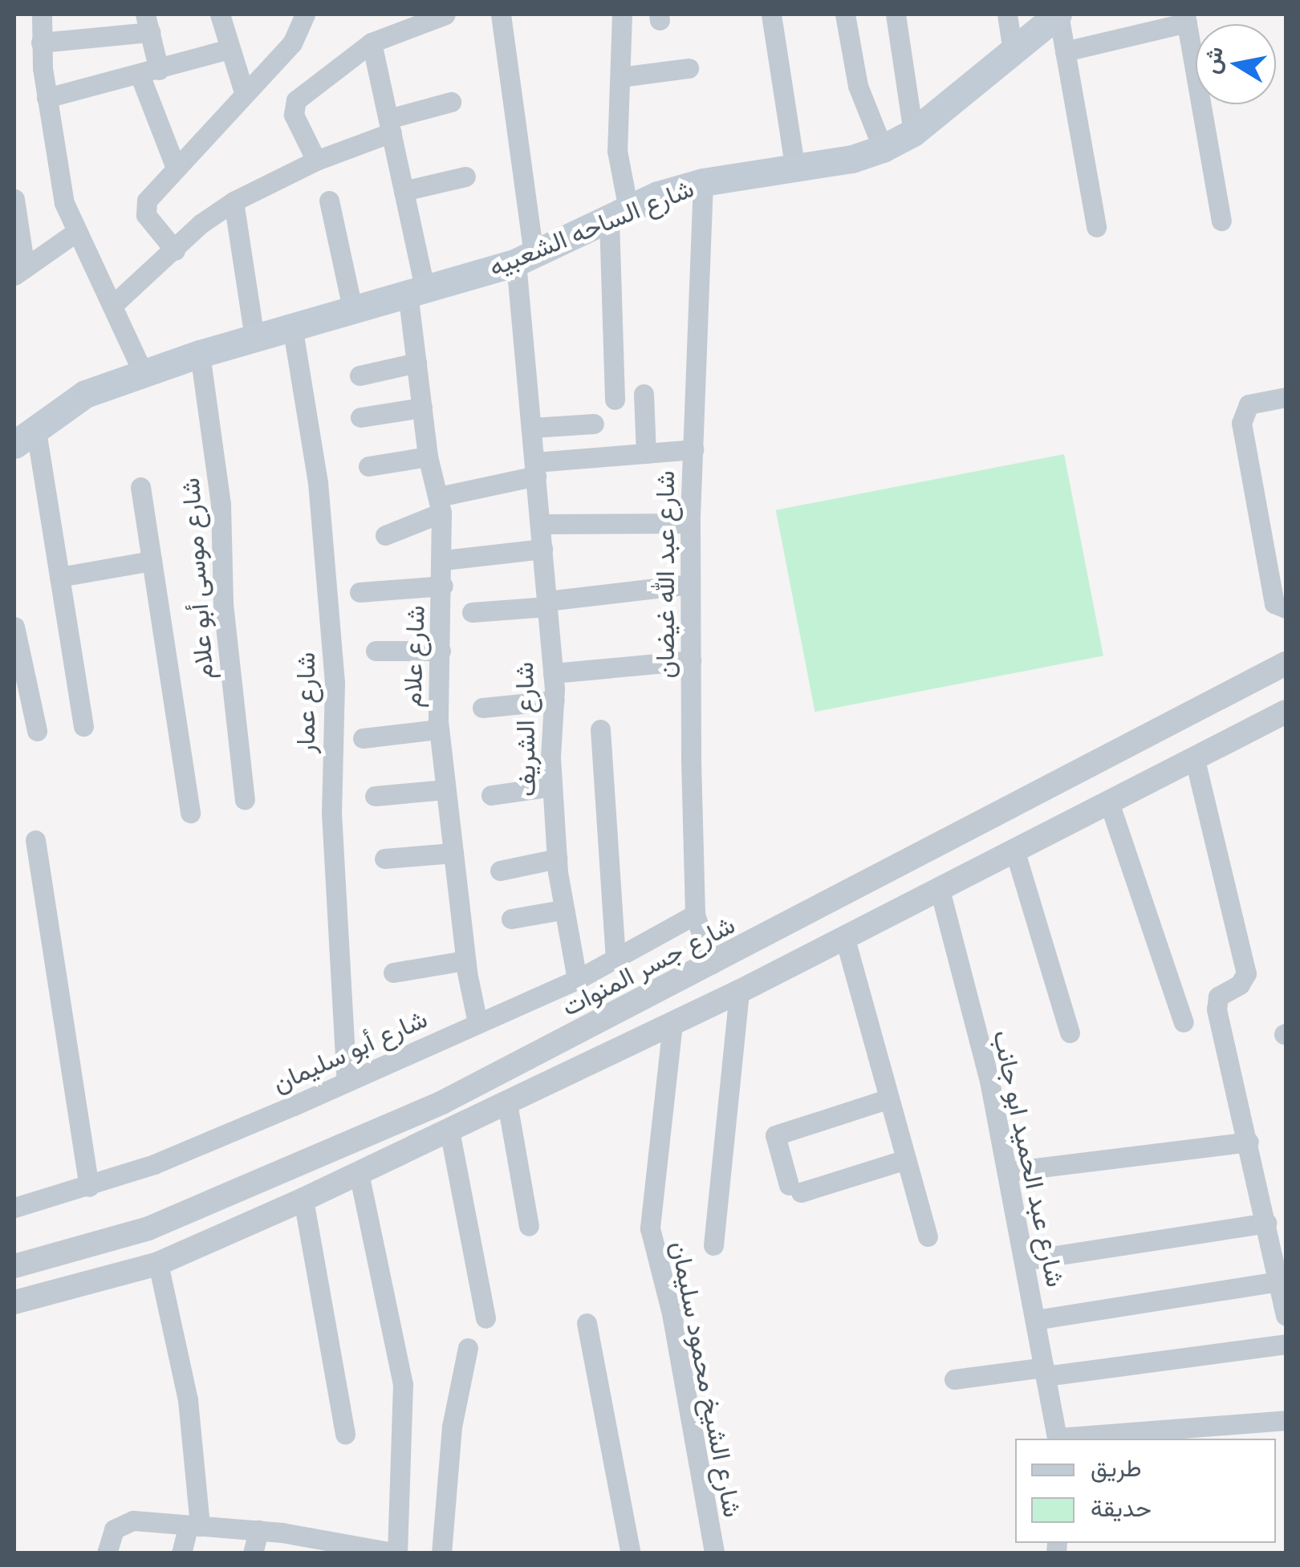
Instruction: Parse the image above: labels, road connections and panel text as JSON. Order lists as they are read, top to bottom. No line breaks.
{"streets":{"main road":["شارع الساحه الشعبيه"],"street":["شارع عبد الله غيضان","شارع موسى أبو علام","شارع علام","شارع عمار","شارع الشريف","شارع جسر المنوات","شارع أبو سليمان","شارع عبد الحميد ابو جانب","شارع الشيخ محمود سليمان"]},"crossings":[["شارع الساحه الشعبيه","شارع عبد الله غيضان"],["شارع الساحه الشعبيه","شارع موسى أبو علام"],["شارع الساحه الشعبيه","شارع علام"],["شارع الساحه الشعبيه","شارع عمار"],["شارع الساحه الشعبيه","شارع الشريف"],["شارع عبد الله غيضان","شارع جسر المنوات"],["شارع عبد الله غيضان","شارع أبو سليمان"],["شارع علام","شارع أبو سليمان"],["شارع عمار","شارع أبو سليمان"],["شارع الشريف","شارع أبو سليمان"]],"legend":["طريق","حديقة"],"north":"left"}
